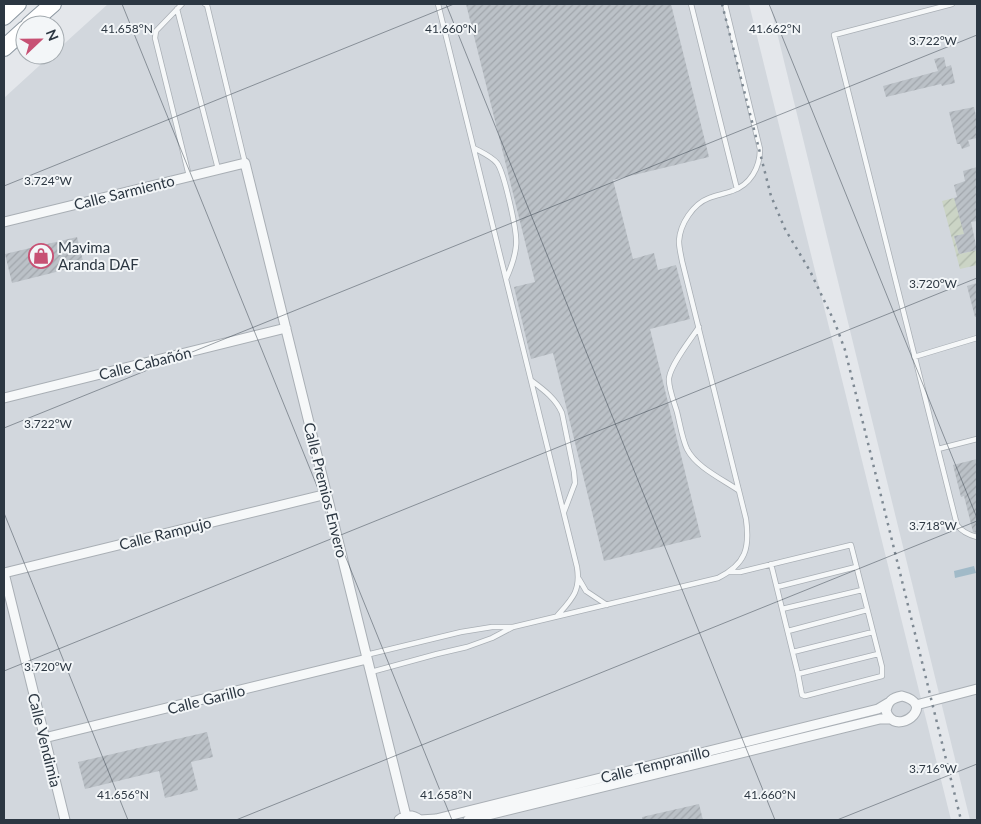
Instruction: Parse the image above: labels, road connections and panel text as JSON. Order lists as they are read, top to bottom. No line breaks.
{"streets":{"street":["Calle Sarmiento","Calle Cabañón","Calle Premios Envero","Calle Rampujo","Calle Garillo","Calle Vendimia","Calle Tempranillo"]},"crossings":[["Calle Sarmiento","Calle Premios Envero"],["Calle Cabañón","Calle Premios Envero"],["Calle Premios Envero","Calle Rampujo"],["Calle Premios Envero","Calle Garillo"],["Calle Rampujo","Calle Vendimia"],["Calle Garillo","Calle Vendimia"]],"places":{"shop":["Mavima Aranda DAF"]},"north":"right","coordinates":["41.658°N","41.660°N","41.662°N","3.722°W","3.724°W","3.720°W","3.718°W","3.716°W","41.656°N"]}
